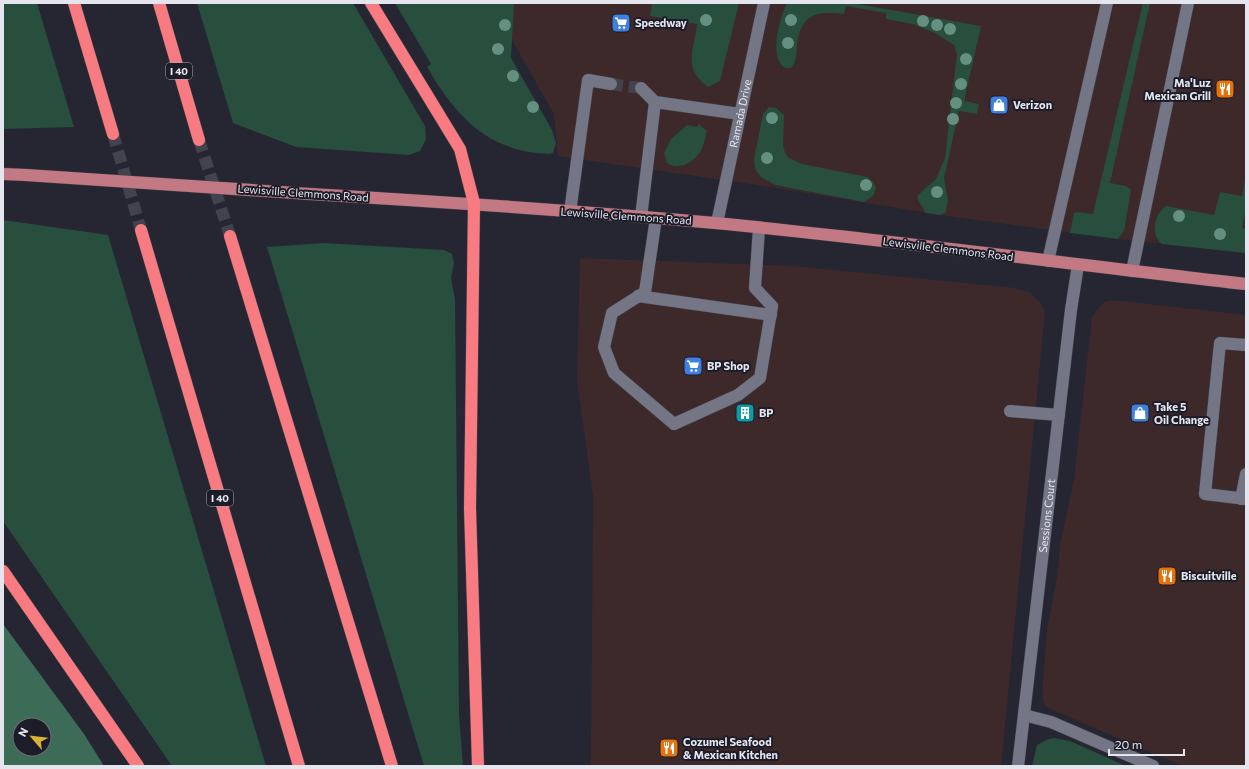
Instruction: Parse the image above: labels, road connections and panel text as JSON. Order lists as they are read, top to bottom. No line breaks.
{"streets":{"highway":["I 40"],"main road":["Lewisville Clemmons Road"],"street":["Ramada Drive","Sessions Court"]},"crossings":[["Ramada Drive","Lewisville Clemmons Road"],["Lewisville Clemmons Road","Sessions Court"]],"places":{"supermarket":["Speedway","BP Shop"],"restaurant":["Ma'Luz Mexican Grill","Biscuitville","Cozumel Seafood & Mexican Kitchen"],"shop":["Verizon","Take 5 Oil Change"],"building":["BP"]},"scale_bar":"20 m","north":"top left"}
